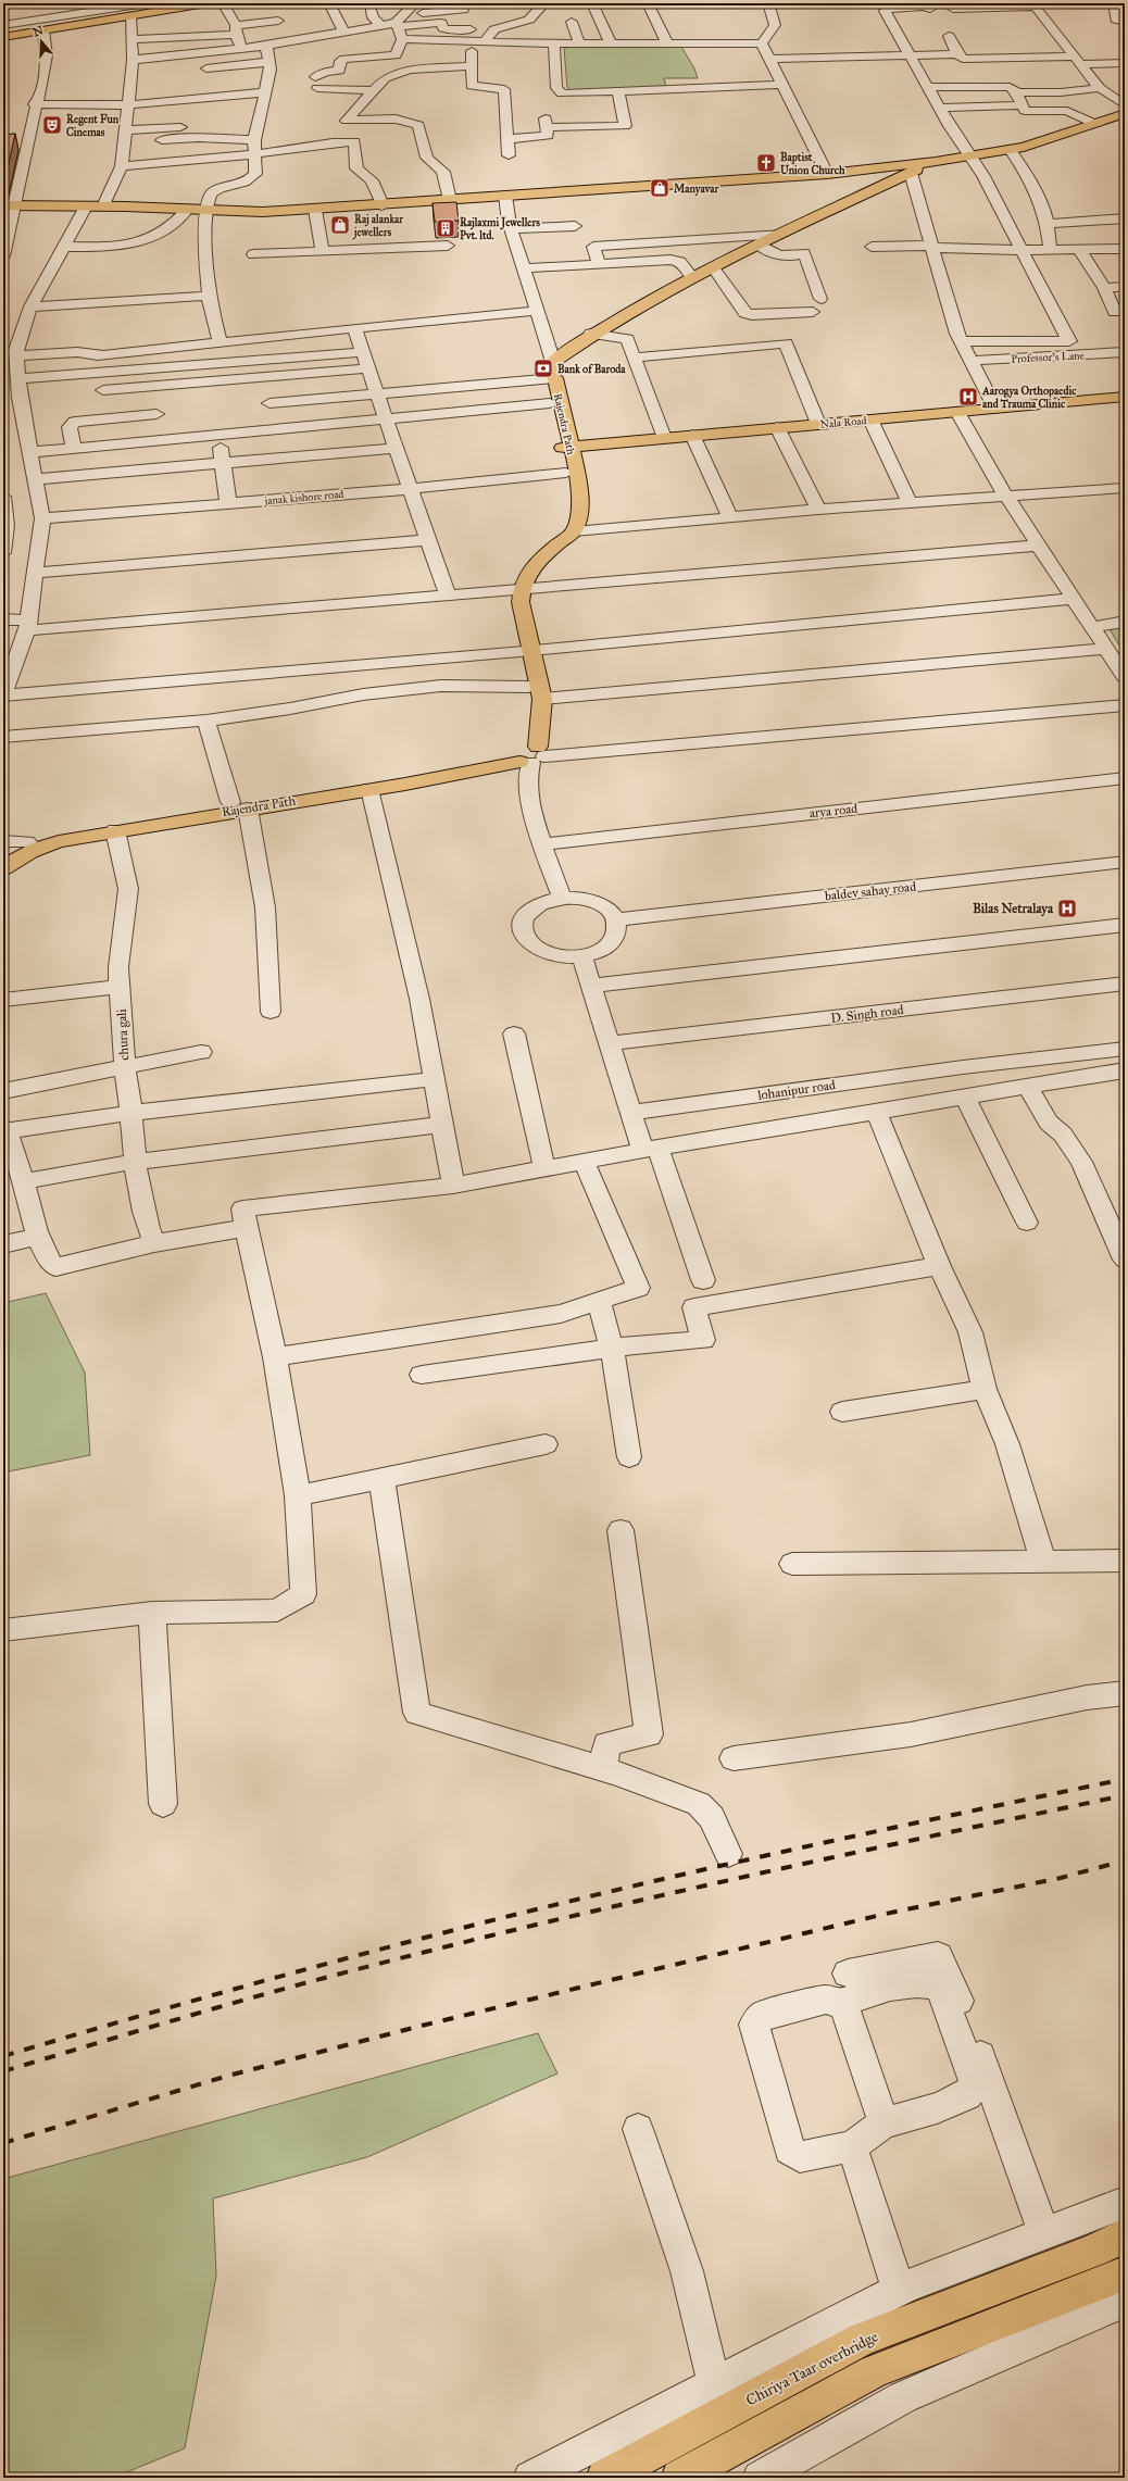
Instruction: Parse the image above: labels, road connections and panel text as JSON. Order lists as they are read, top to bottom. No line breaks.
{"streets":{"main road":["Nala Road","Rajendra Path","Chiriya Taar overbridge"],"street":["Professor's Lane","janak kishore road","arya road","baldev sahay road","D. Singh road","chura gali","lohanipur road"]},"crossings":[["Nala Road","Rajendra Path"],["Rajendra Path","janak kishore road"],["Rajendra Path","chura gali"]],"places":{"theatre":["Regent Fun Cinemas"],"church":["Baptist Union Church"],"shop":["Manyavar","Raj alankar jewellers"],"building":["Rajlaxmi Jewellers Pvt. ltd."],"bank":["Bank of Baroda"],"hospital":["Aarogya Orthopaedic and Trauma Clinic","Bilas Netralaya"]},"north":"top"}
